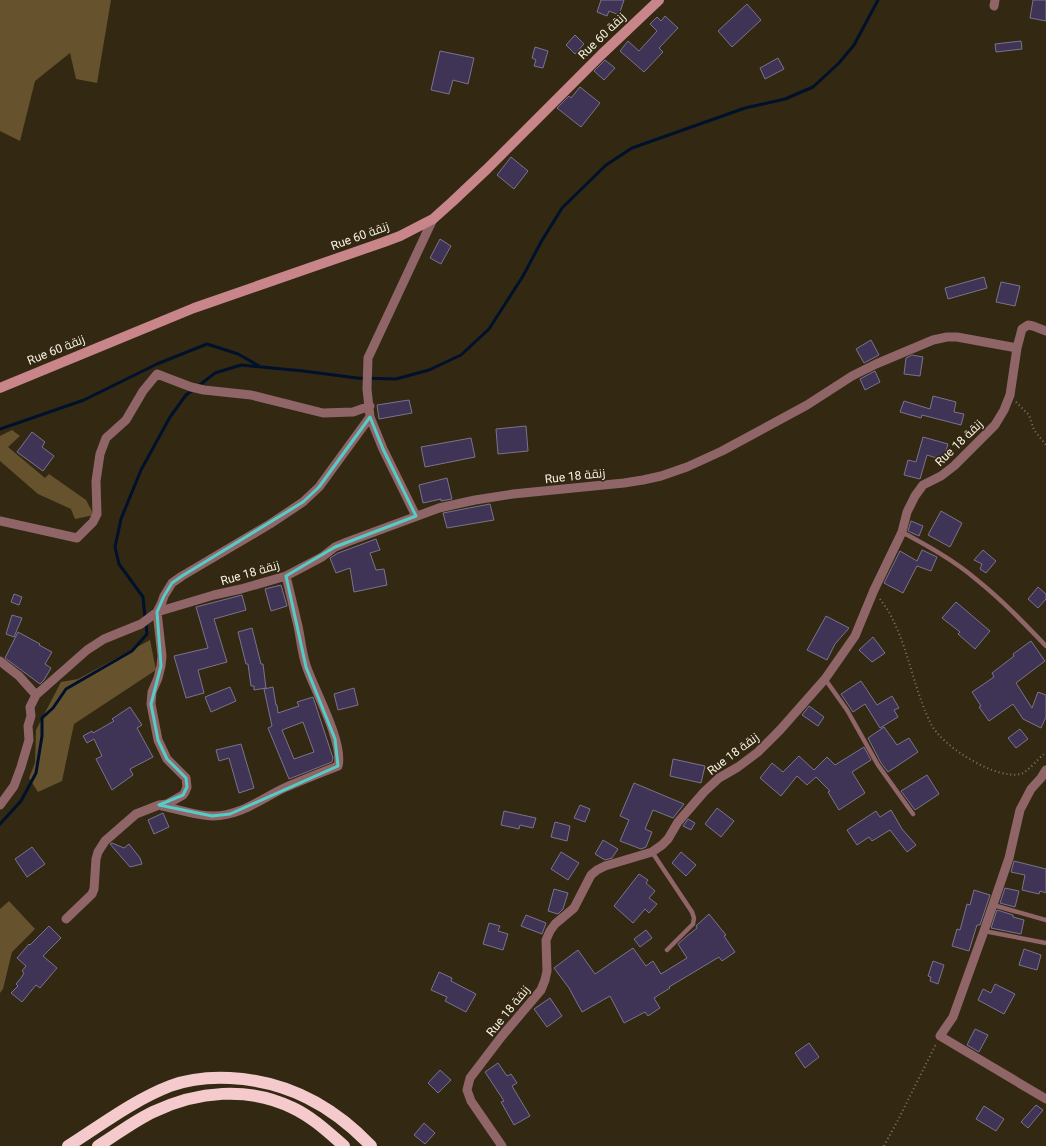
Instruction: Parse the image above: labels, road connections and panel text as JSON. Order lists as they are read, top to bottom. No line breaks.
{"streets":{"street":["Rue 60 زنقة","Rue 18 زنقة"]}}
